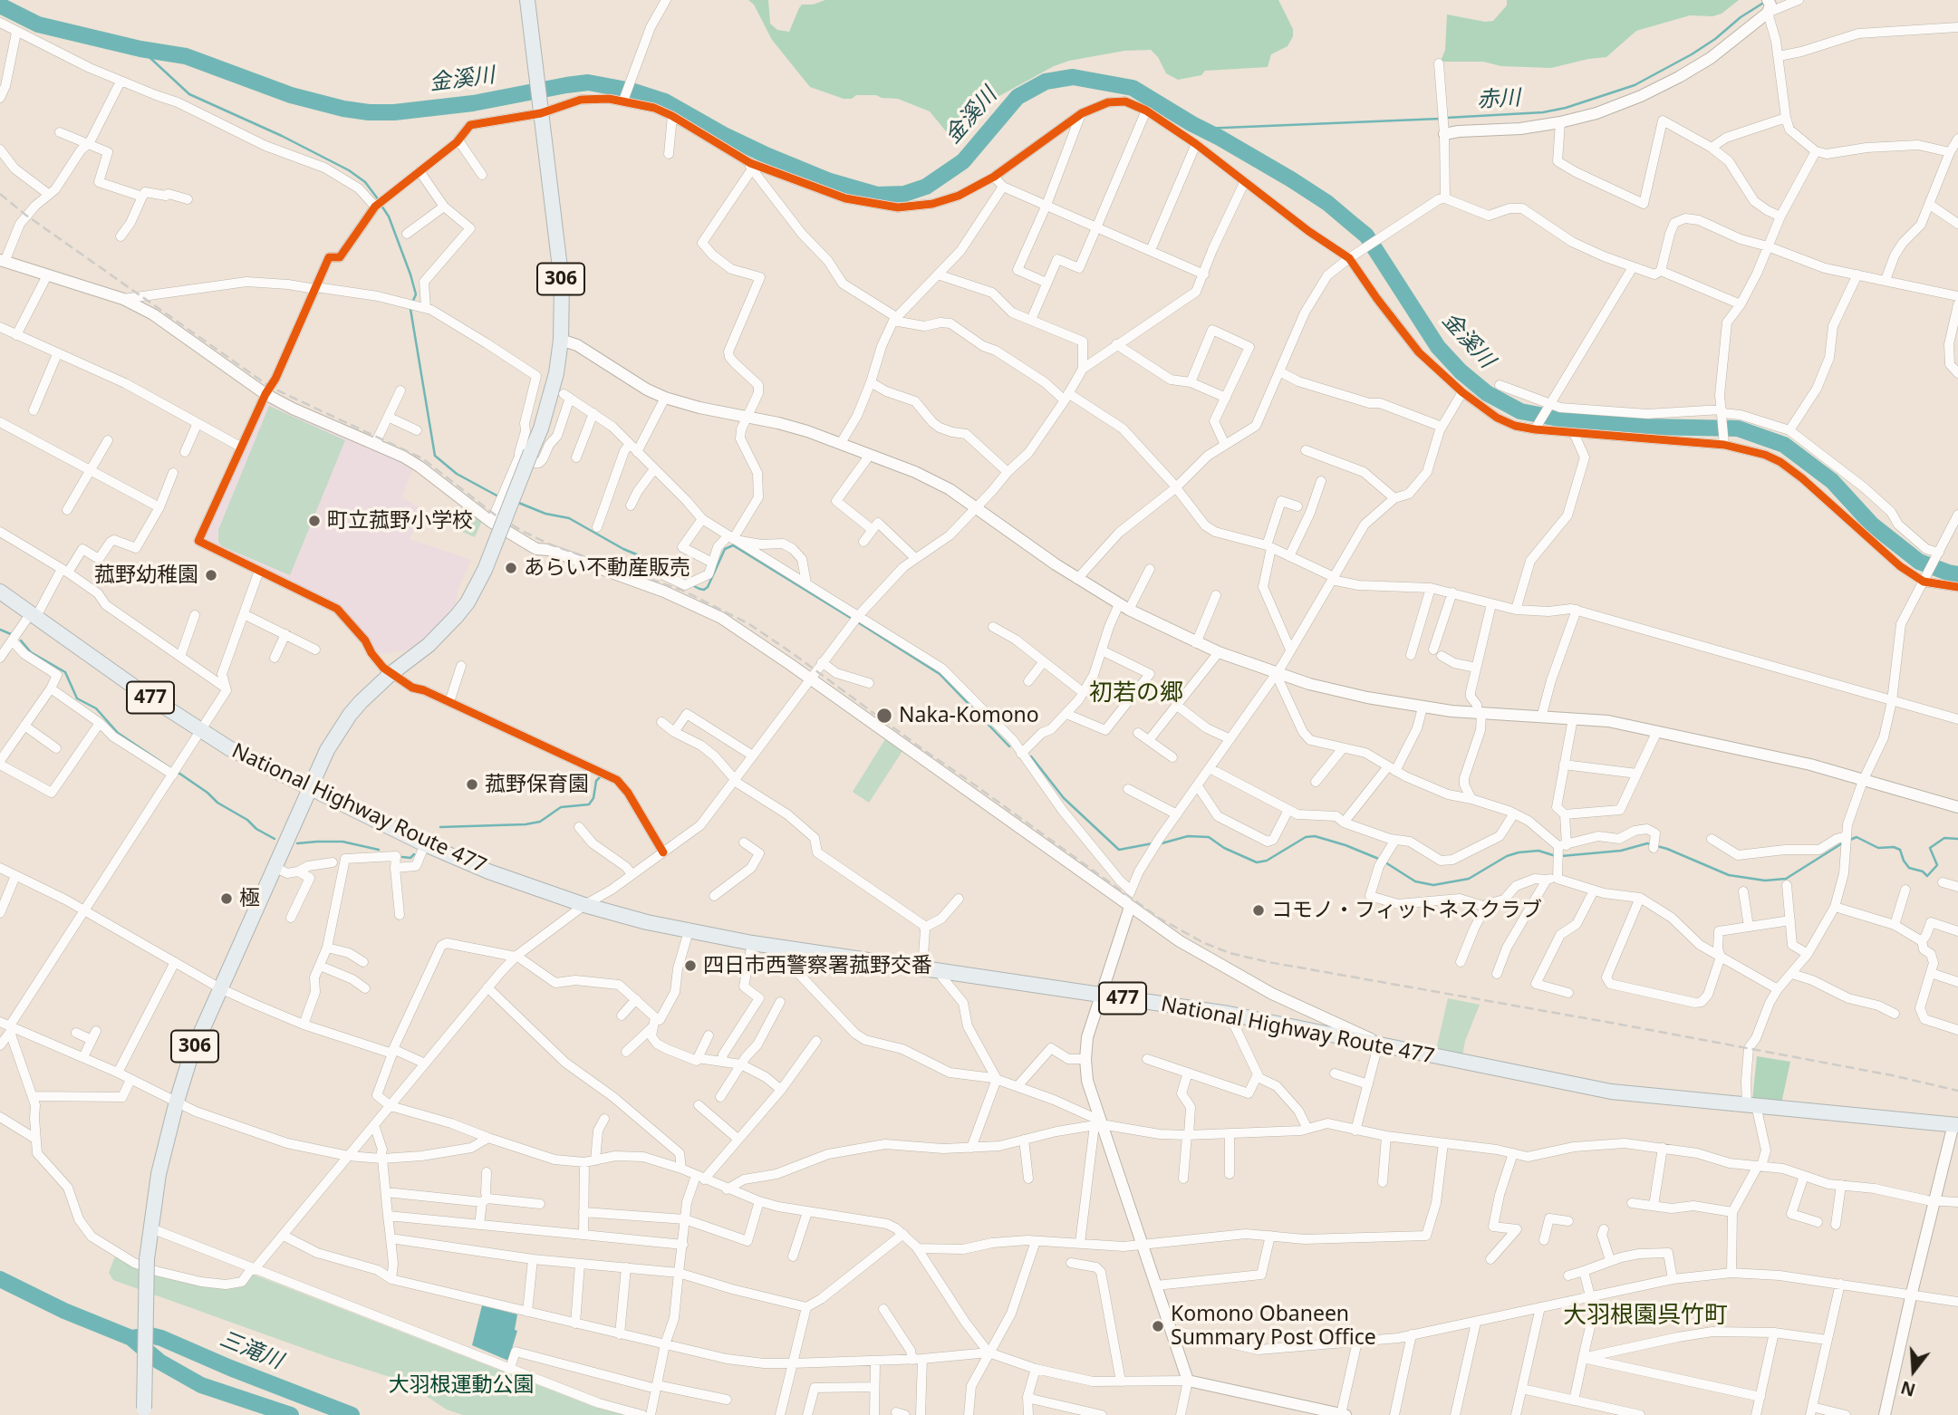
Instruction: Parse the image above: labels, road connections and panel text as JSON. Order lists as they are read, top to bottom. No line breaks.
{"streets":{"highway":["306","477","National Highway Route 477"]},"crossings":[["306","National Highway Route 477"]],"districts":["初若の郷","大羽根園呉竹町"],"water":["金溪川","赤川","三滝川"],"parks":["大羽根運動公園"],"places":["町立菰野小学校","あらい不動産販売","菰野幼稚園","Naka-Komono","菰野保育園","極","コモノ・フィットネスクラブ","四日市西警察署菰野交番","Komono Obaneen Summary Post Office"],"north":"bottom"}
